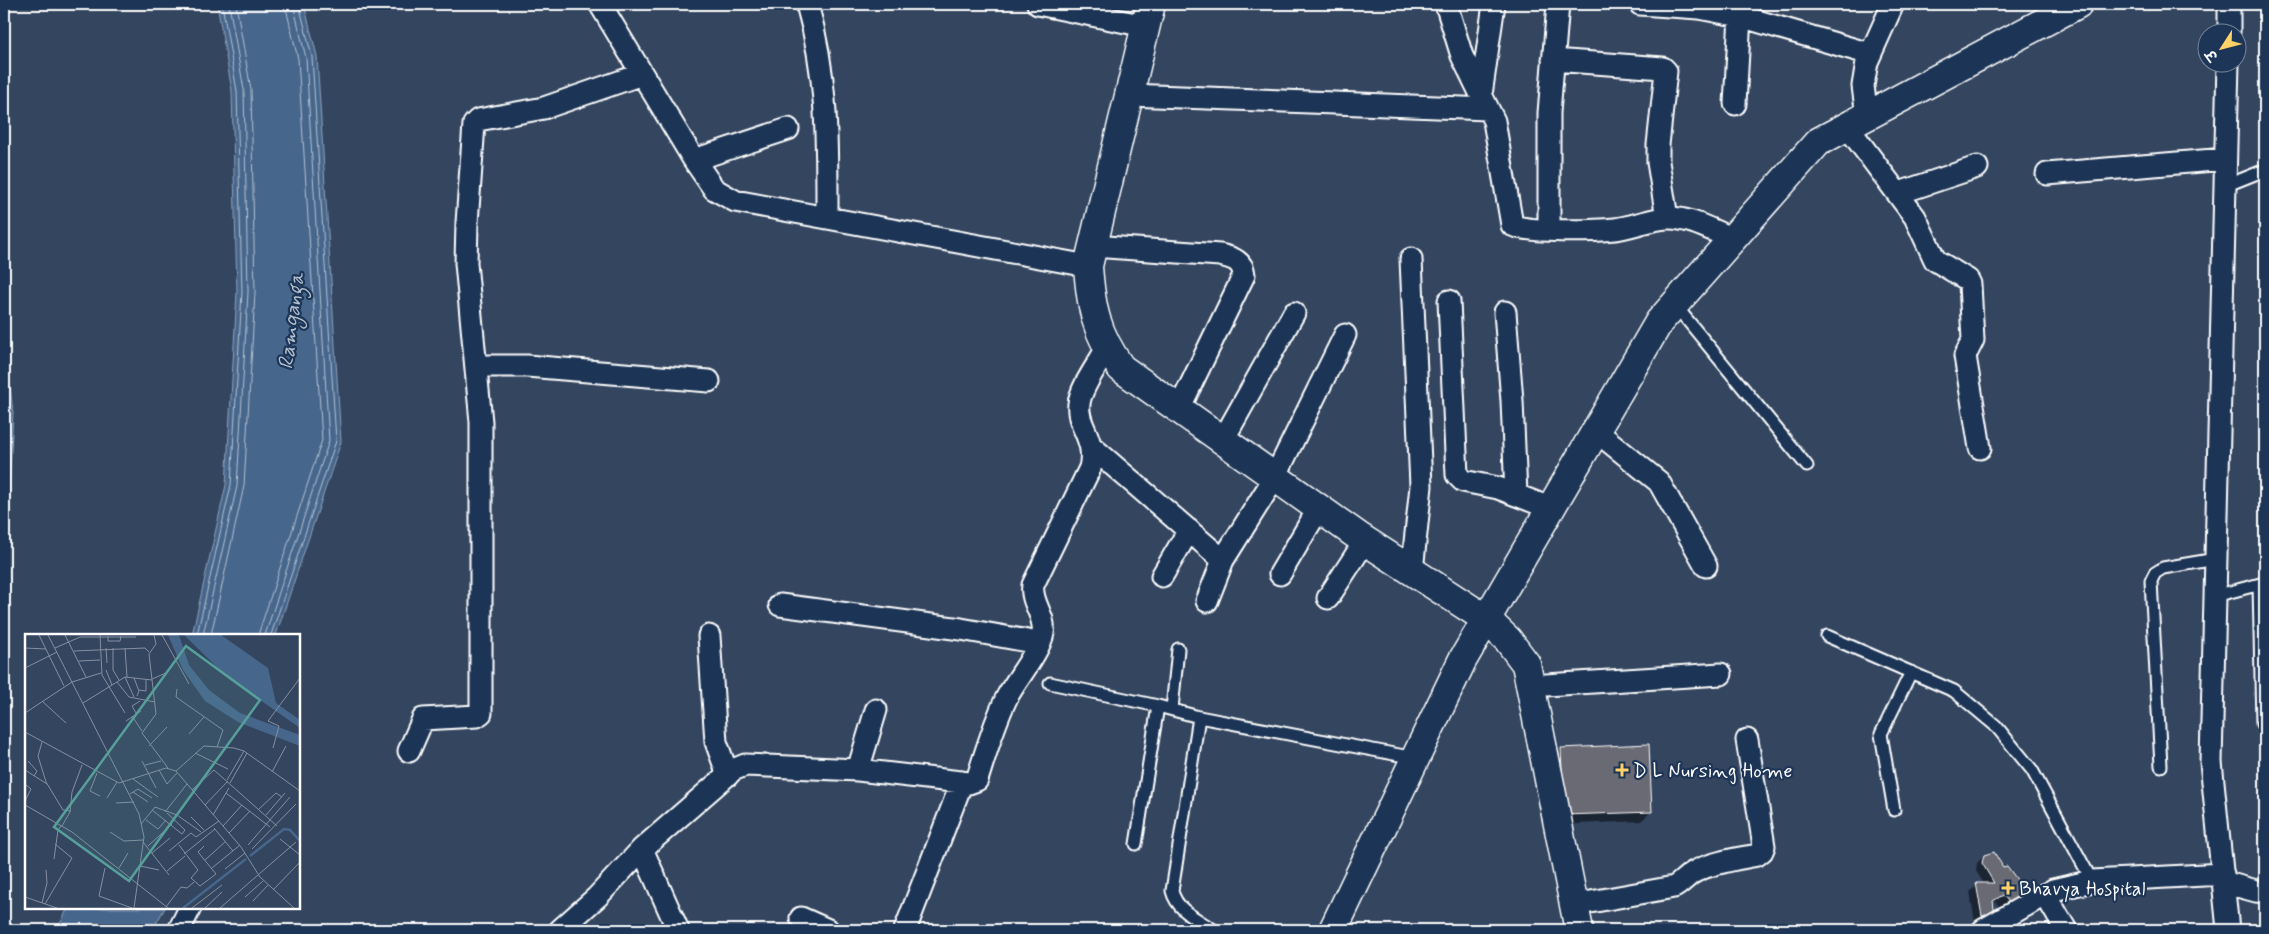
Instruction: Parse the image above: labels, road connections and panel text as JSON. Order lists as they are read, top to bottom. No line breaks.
{"water":["Ramganga"],"places":{"health":["D L Nursing Home","Bhavya Hospital"]},"north":"bottom left"}
